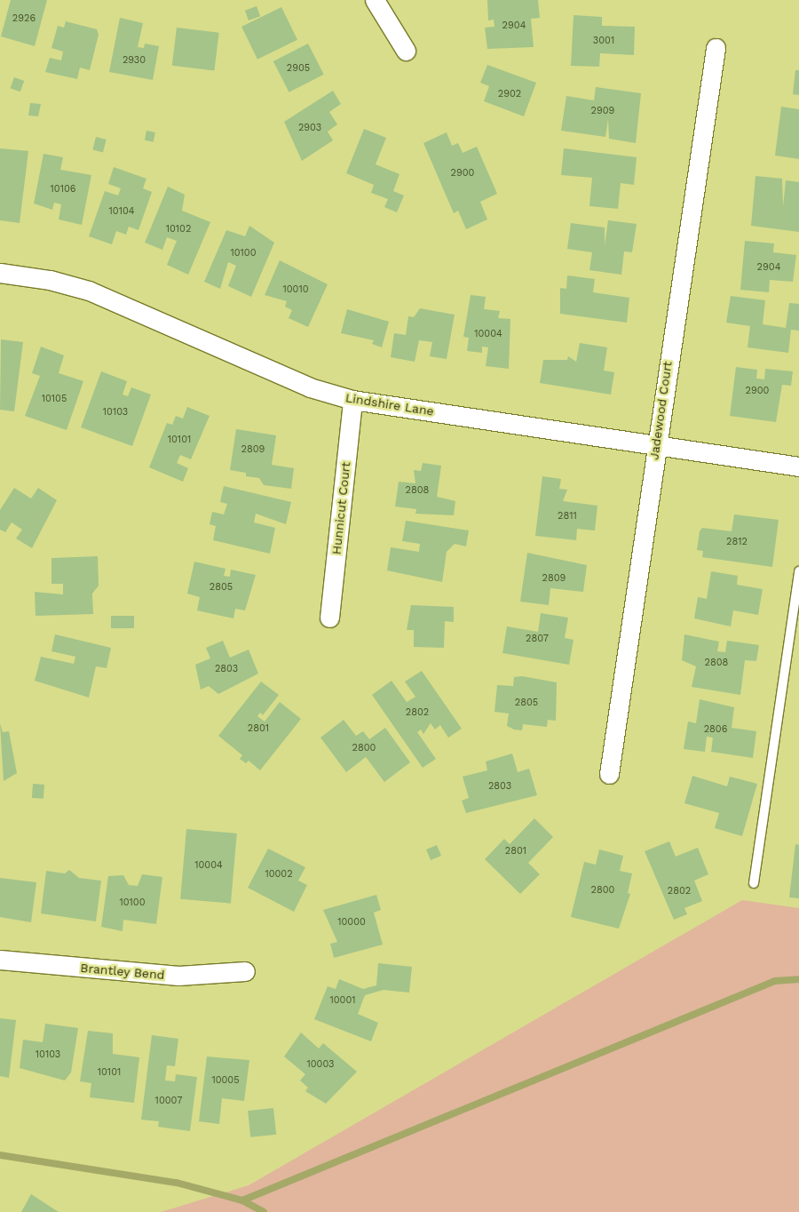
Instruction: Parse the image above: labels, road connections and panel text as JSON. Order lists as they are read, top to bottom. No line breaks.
{"streets":{"street":["Lindshire Lane","Jadewood Court","Hunnicut Court","Brantley Bend"]},"crossings":[["Lindshire Lane","Jadewood Court"],["Lindshire Lane","Hunnicut Court"]],"house_numbers":["2926","2904","3001","2930","2905","2902","2909","2903","2900","10106","10104","10102","10100","2904","10010","10004","2900","10105","10103","10101","2809","2808","2811","2812","2809","2805","2807","2808","2803","2805","2802","2801","2806","2800","2803","2801","10004","10002","2800","2802","10100","10000","10001","10103","10003","10101","10005","10007"]}
